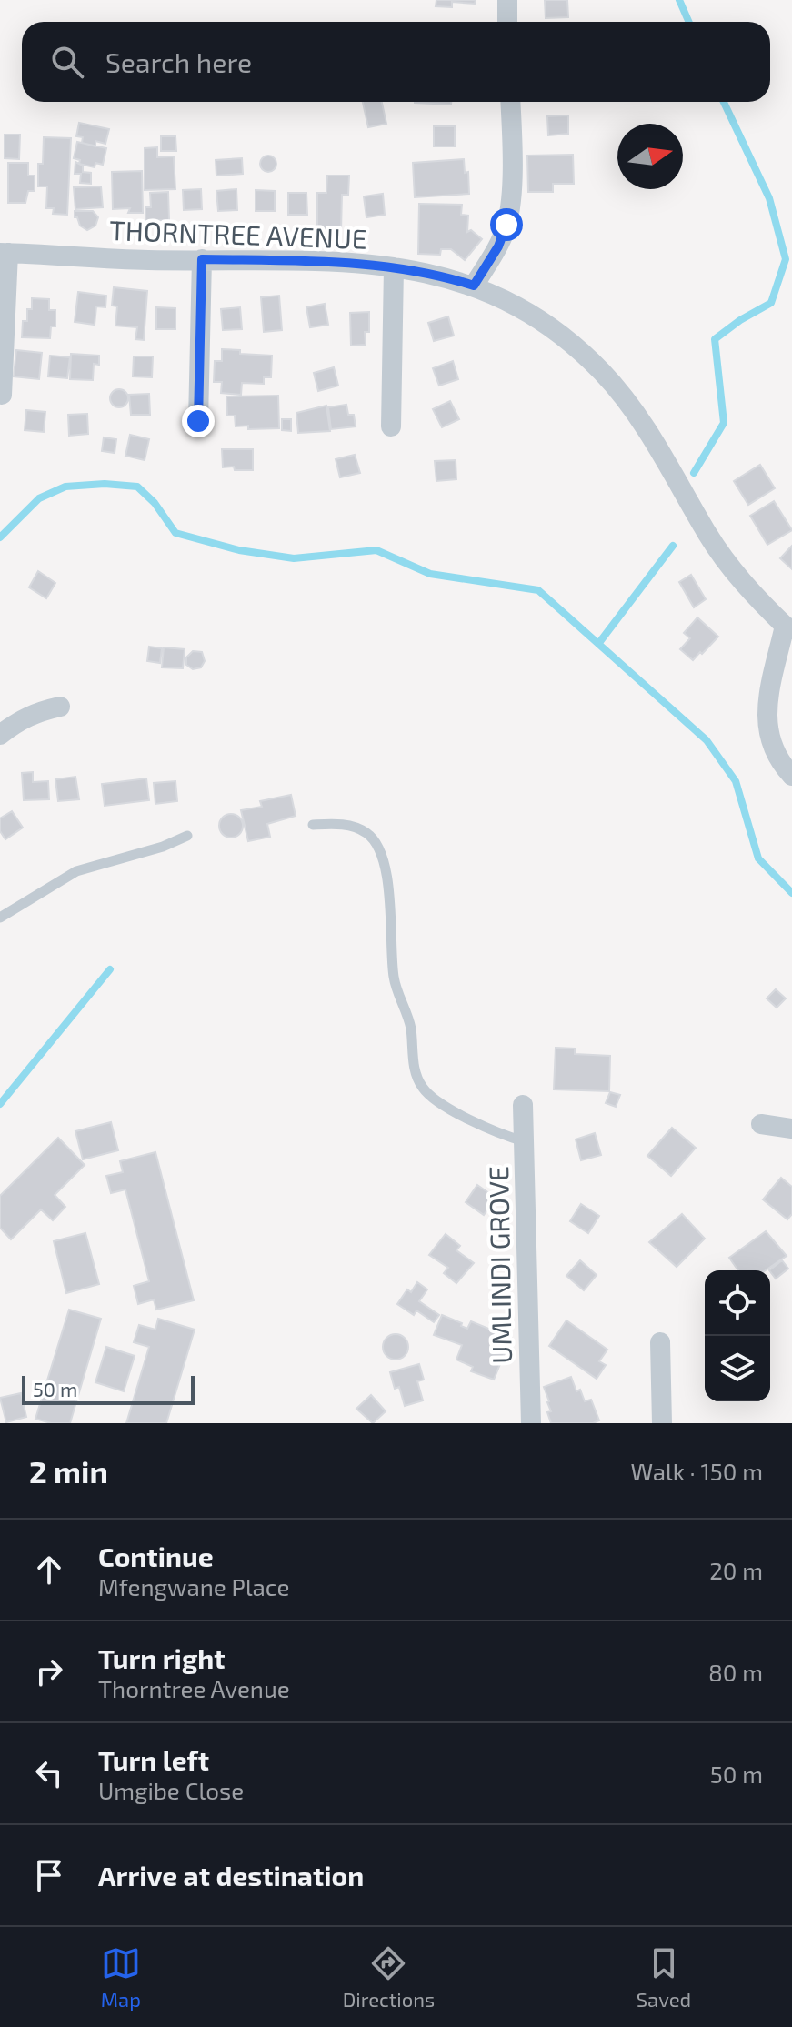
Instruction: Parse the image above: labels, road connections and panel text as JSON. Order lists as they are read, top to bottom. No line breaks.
{"streets":{"street":["THORNTREE AVENUE","UMLINDI GROVE"]},"scale_bar":"50 m","north":"right","page":{"search":"Search here","scale":"50 m","heading":["2 min","Walk · 150 m"],"list":[["Continue","Mfengwane Place","20 m"],["Turn right","Thorntree Avenue","80 m"],["Turn left","Umgibe Close","50 m"],"Arrive at destination"],"nav":["Map","Directions","Saved"]}}
